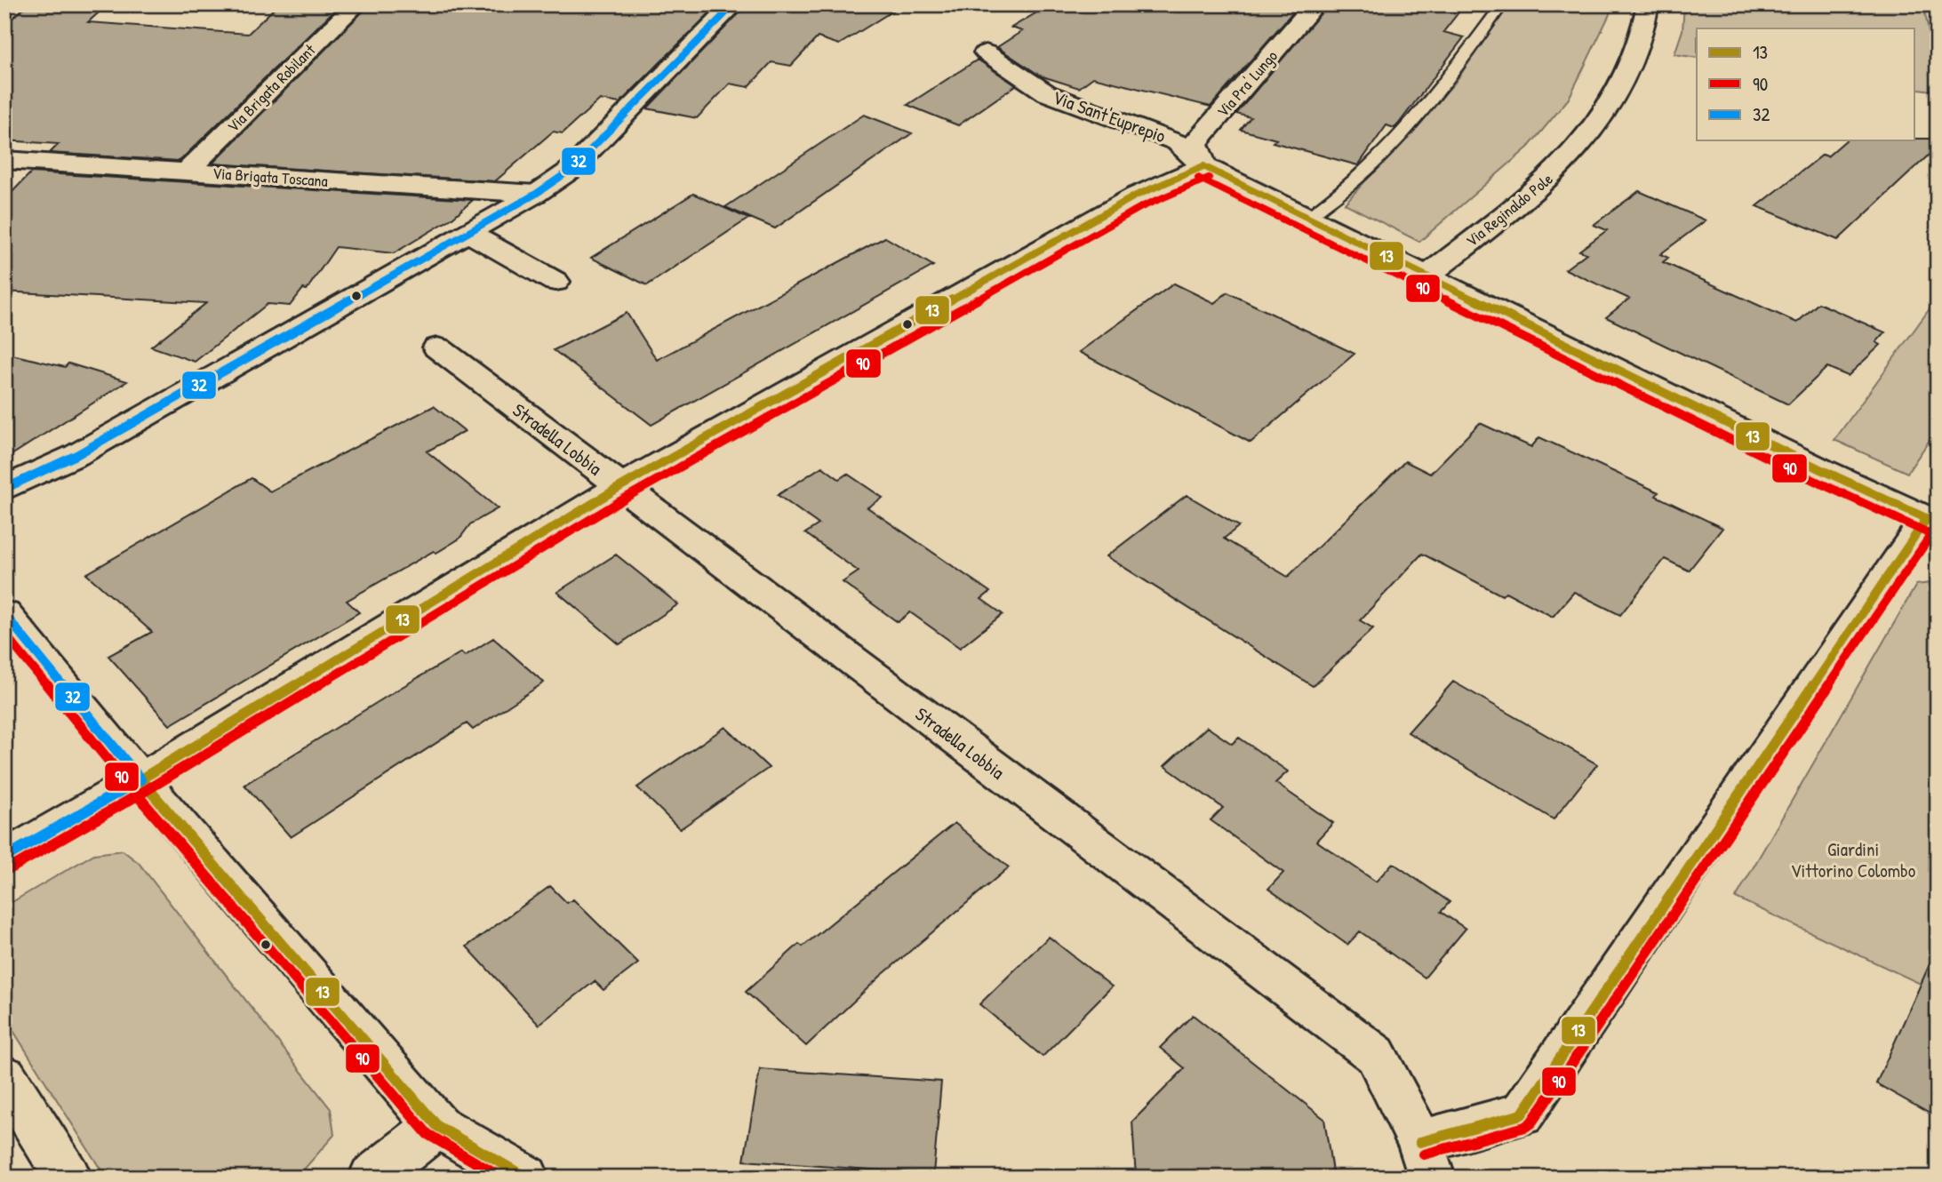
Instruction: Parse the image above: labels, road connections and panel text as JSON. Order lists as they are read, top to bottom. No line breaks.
{"streets":{"street":["Via Pra' Lungo","Via Brigata Robilant","Via Sant'Euprepio","Via Brigata Toscana","Via Reginaldo Pole","Stradella Lobbia"]},"crossings":[["Via Pra' Lungo","Via Sant'Euprepio"],["Via Brigata Robilant","Via Brigata Toscana"],["Via Sant'Euprepio","Via Reginaldo Pole"]],"parks":["Giardini Vittorino Colombo"],"lines":["transit line 32","transit line 13","transit line 90"],"legend":["13","90","32"]}
